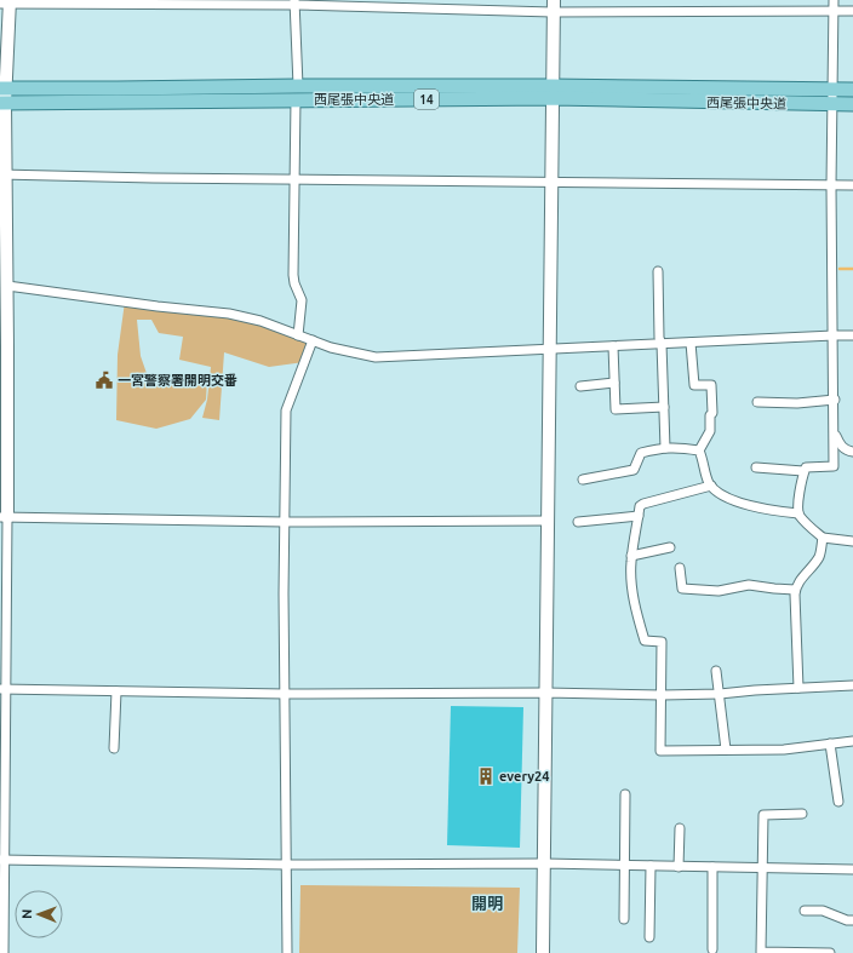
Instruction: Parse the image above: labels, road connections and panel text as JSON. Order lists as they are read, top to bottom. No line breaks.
{"streets":{"main road":["西尾張中央道","14"]},"districts":["開明"],"places":{"public building":["一宮警察署開明交番"],"building":["every24"]},"north":"left"}
